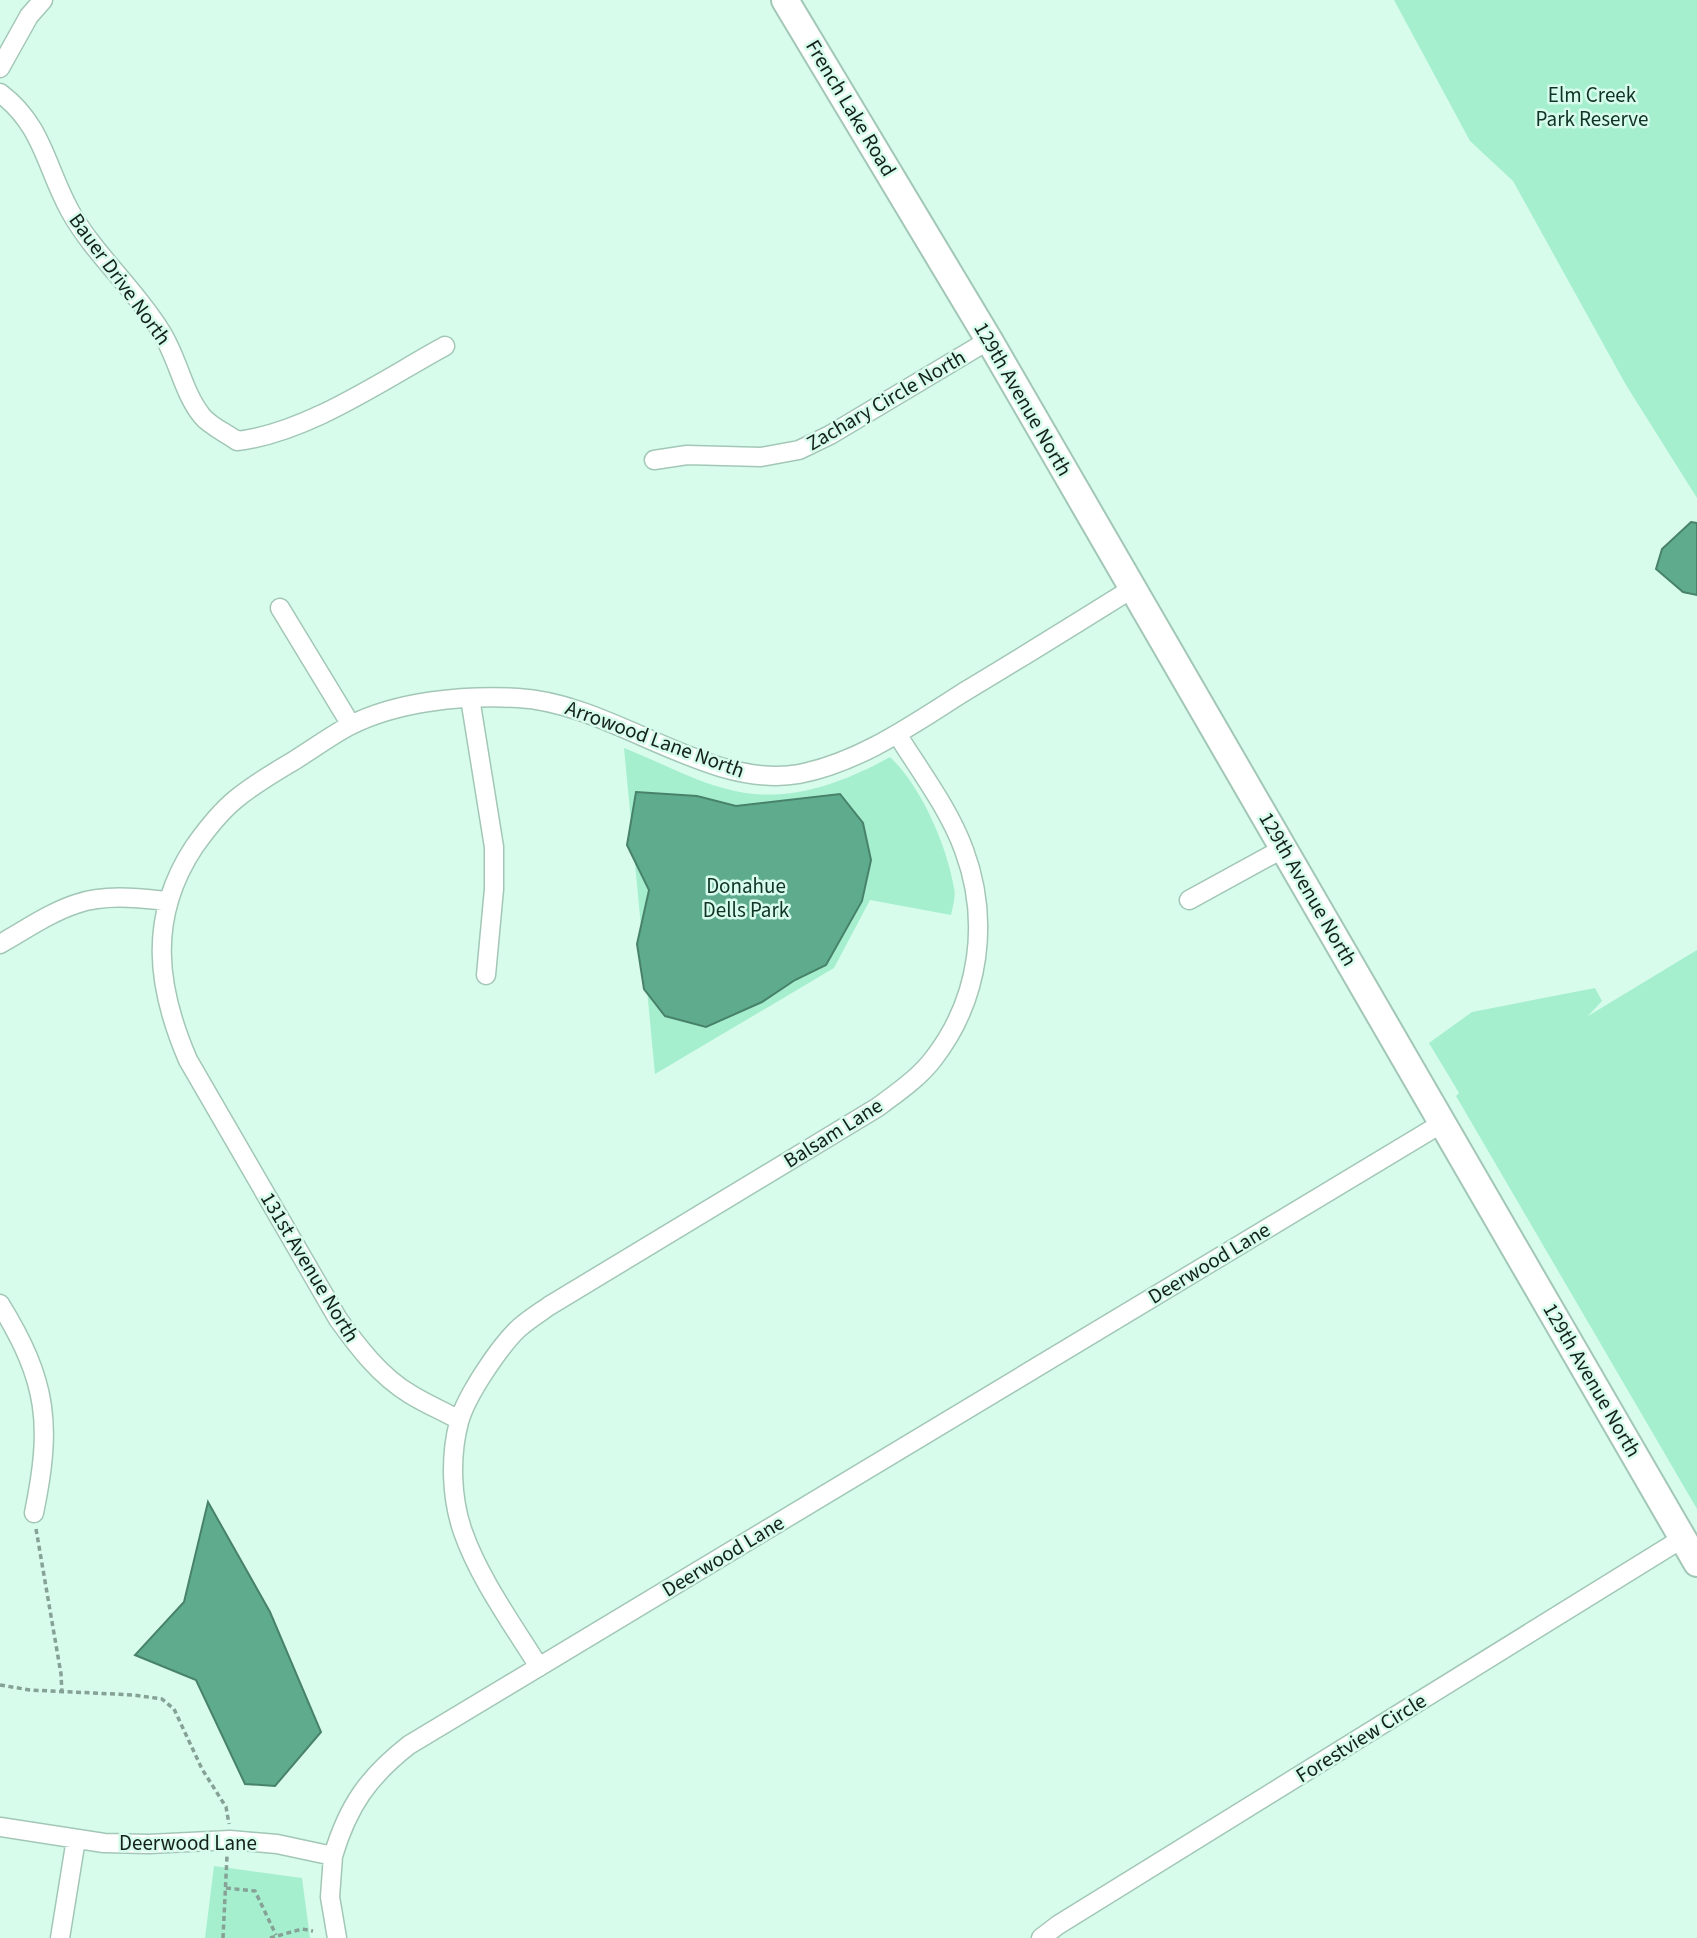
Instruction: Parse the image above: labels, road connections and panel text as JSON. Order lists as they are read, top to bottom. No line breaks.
{"streets":{"main road":["French Lake Road","129th Avenue North"],"street":["Bauer Drive North","Zachary Circle North","Arrowood Lane North","Balsam Lane","Deerwood Lane","131st Avenue North","Forestview Circle"]},"crossings":[["French Lake Road","129th Avenue North"],["129th Avenue North","Zachary Circle North"],["129th Avenue North","Arrowood Lane North"],["129th Avenue North","Deerwood Lane"],["129th Avenue North","Forestview Circle"],["Arrowood Lane North","Balsam Lane"],["Arrowood Lane North","131st Avenue North"],["Balsam Lane","131st Avenue North"]],"parks":["Elm Creek Park Reserve","Donahue Dells Park"]}
